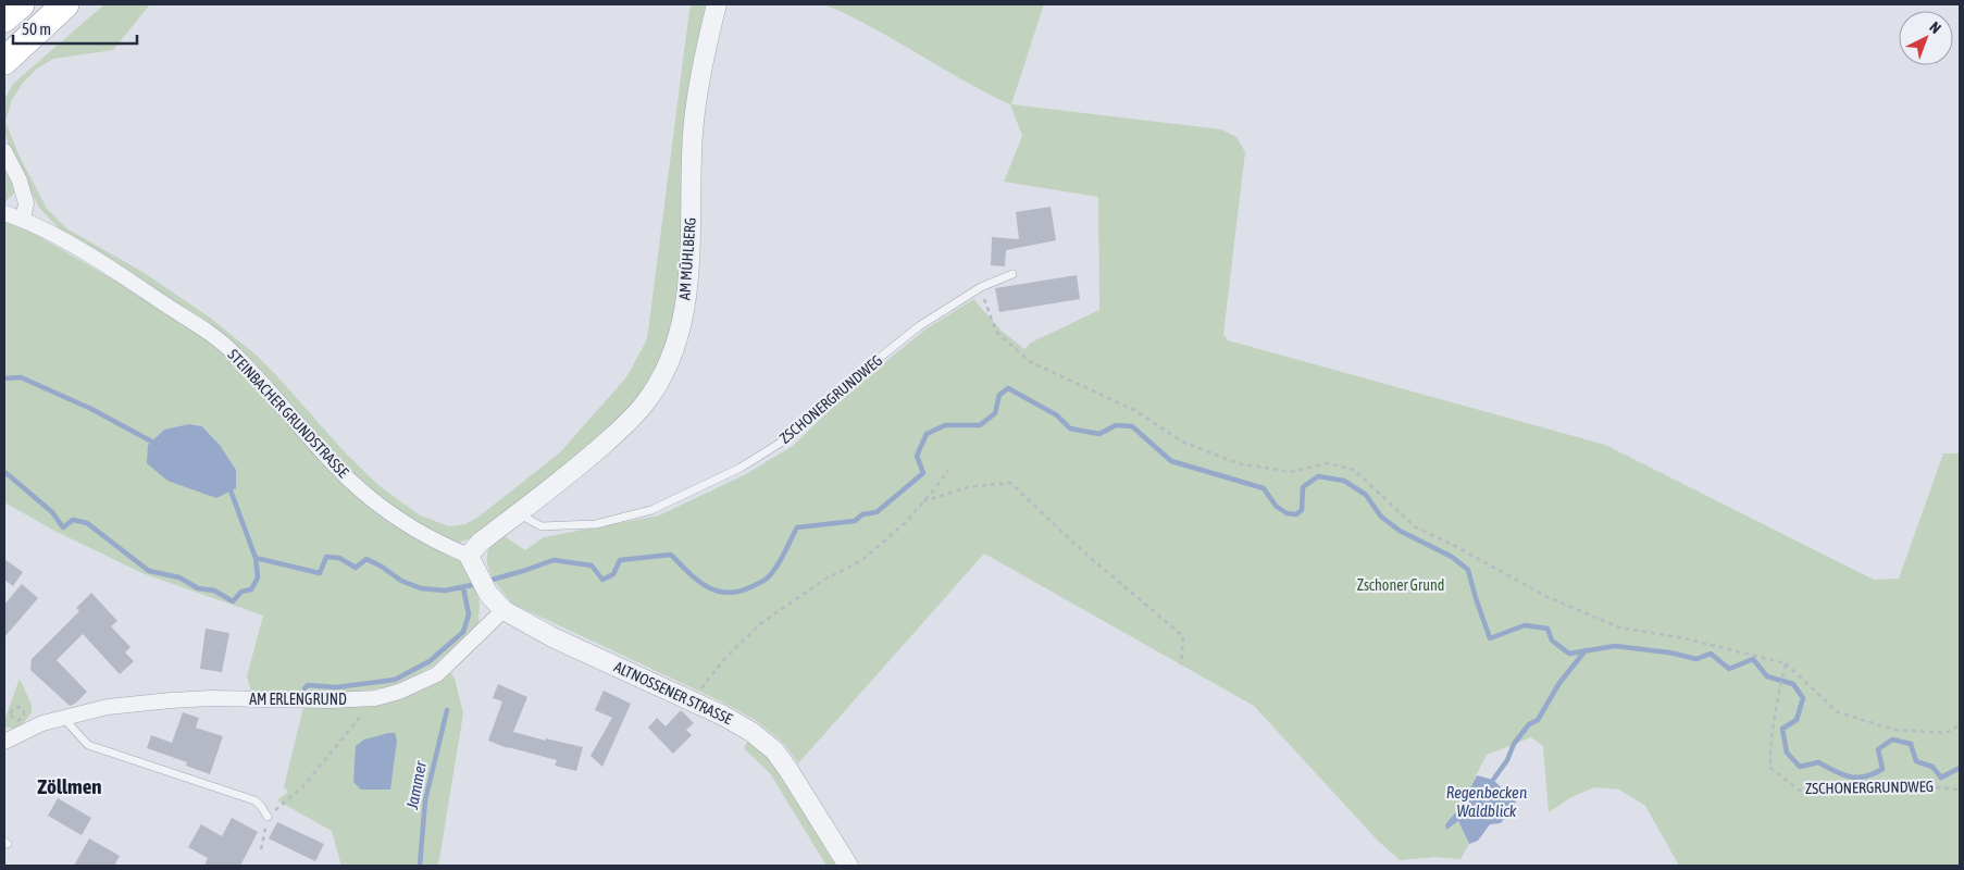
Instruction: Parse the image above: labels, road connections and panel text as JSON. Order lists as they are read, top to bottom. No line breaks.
{"streets":{"street":["AM MÜHLBERG","STEINBACHER GRUNDSTRASSE","ALTNOSSENER STRASSE","AM ERLENGRUND"],"lane":["ZSCHONERGRUNDWEG"]},"crossings":[["AM MÜHLBERG","ZSCHONERGRUNDWEG"],["AM MÜHLBERG","STEINBACHER GRUNDSTRASSE"],["AM MÜHLBERG","ALTNOSSENER STRASSE"],["STEINBACHER GRUNDSTRASSE","ALTNOSSENER STRASSE"],["ALTNOSSENER STRASSE","AM ERLENGRUND"]],"districts":["Zöllmen"],"water":["Jammer","Regenbecken Waldblick"],"parks":["Zschoner Grund"],"scale_bar":"50 m","north":"top right"}
